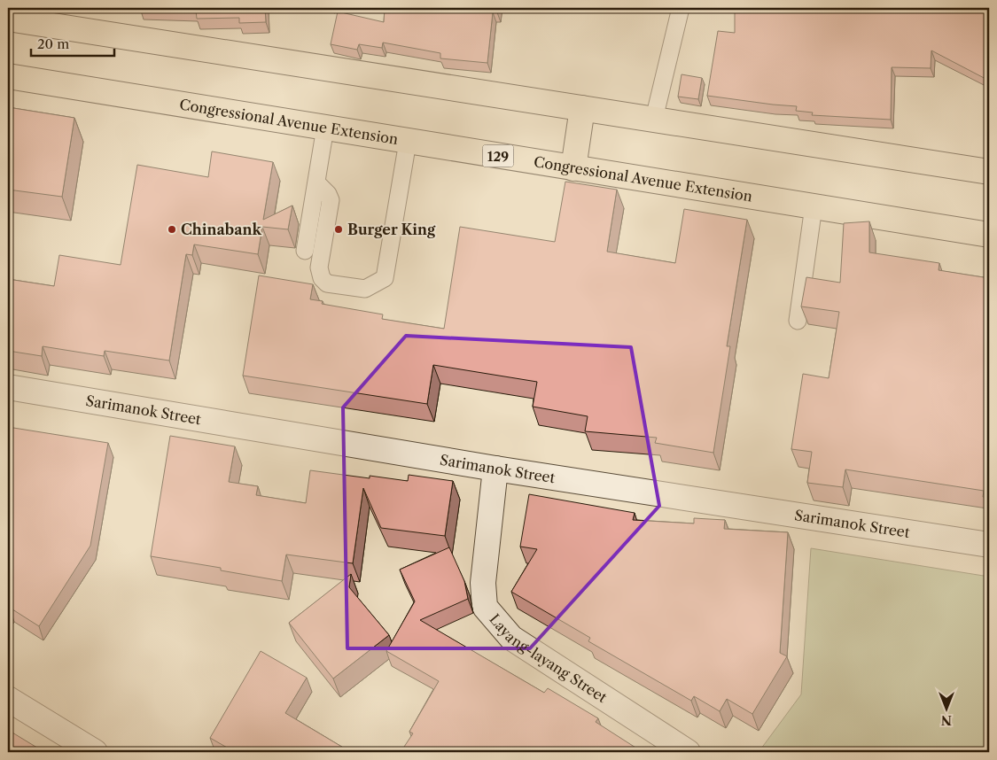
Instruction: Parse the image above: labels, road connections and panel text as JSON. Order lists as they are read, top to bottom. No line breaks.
{"streets":{"main road":["Congressional Avenue Extension","129"],"street":["Sarimanok Street","Layang-layang Street"]},"crossings":[["Sarimanok Street","Layang-layang Street"]],"places":["Chinabank","Burger King"],"scale_bar":"20 m","north":"bottom"}
